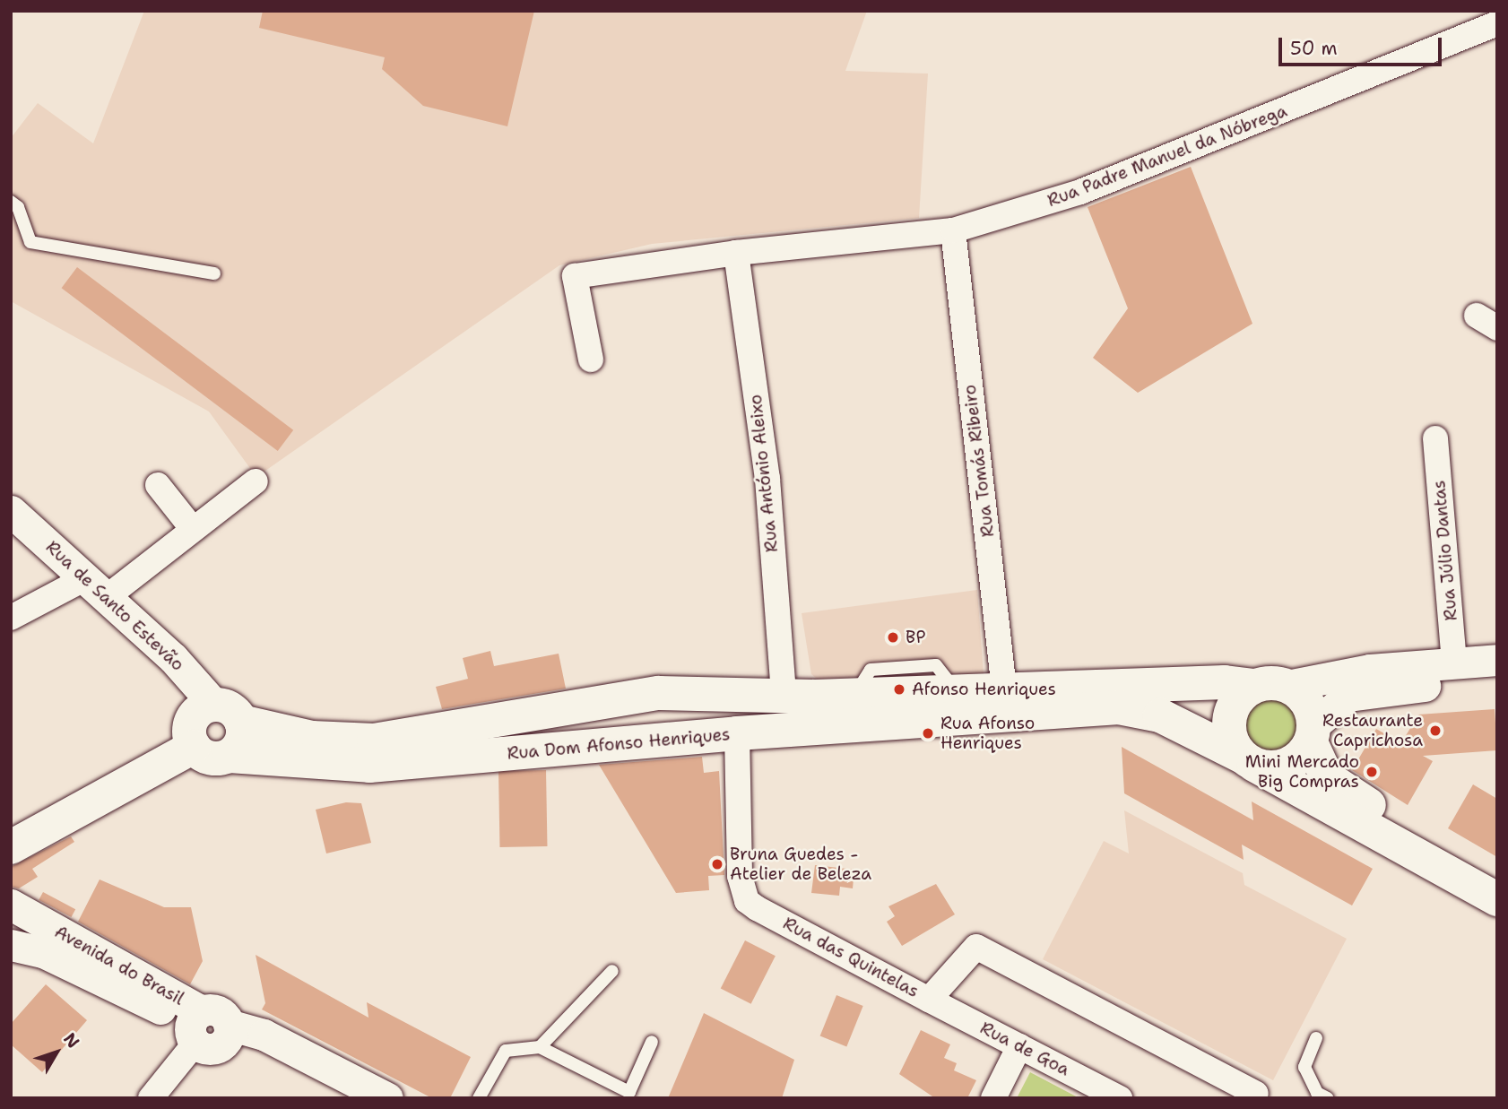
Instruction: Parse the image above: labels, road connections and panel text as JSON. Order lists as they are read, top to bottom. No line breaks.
{"streets":{"main road":["Rua Dom Afonso Henriques"],"street":["Rua Padre Manuel da Nóbrega","Rua Tomás Ribeiro","Rua António Aleixo","Rua Júlio Dantas","Rua de Santo Estevão","Rua das Quintelas","Avenida do Brasil","Rua de Goa"]},"crossings":[["Rua Padre Manuel da Nóbrega","Rua Tomás Ribeiro"],["Rua Padre Manuel da Nóbrega","Rua António Aleixo"],["Rua Tomás Ribeiro","Rua Dom Afonso Henriques"],["Rua António Aleixo","Rua Dom Afonso Henriques"],["Rua Júlio Dantas","Rua Dom Afonso Henriques"],["Rua de Santo Estevão","Rua Dom Afonso Henriques"],["Rua Dom Afonso Henriques","Rua das Quintelas"],["Rua das Quintelas","Rua de Goa"]],"places":["BP","Afonso Henriques","Restaurante Caprichosa","Rua Afonso Henriques","Mini Mercado Big Compras","Bruna Guedes - Atelier de Beleza"],"scale_bar":"50 m","north":"top right"}
